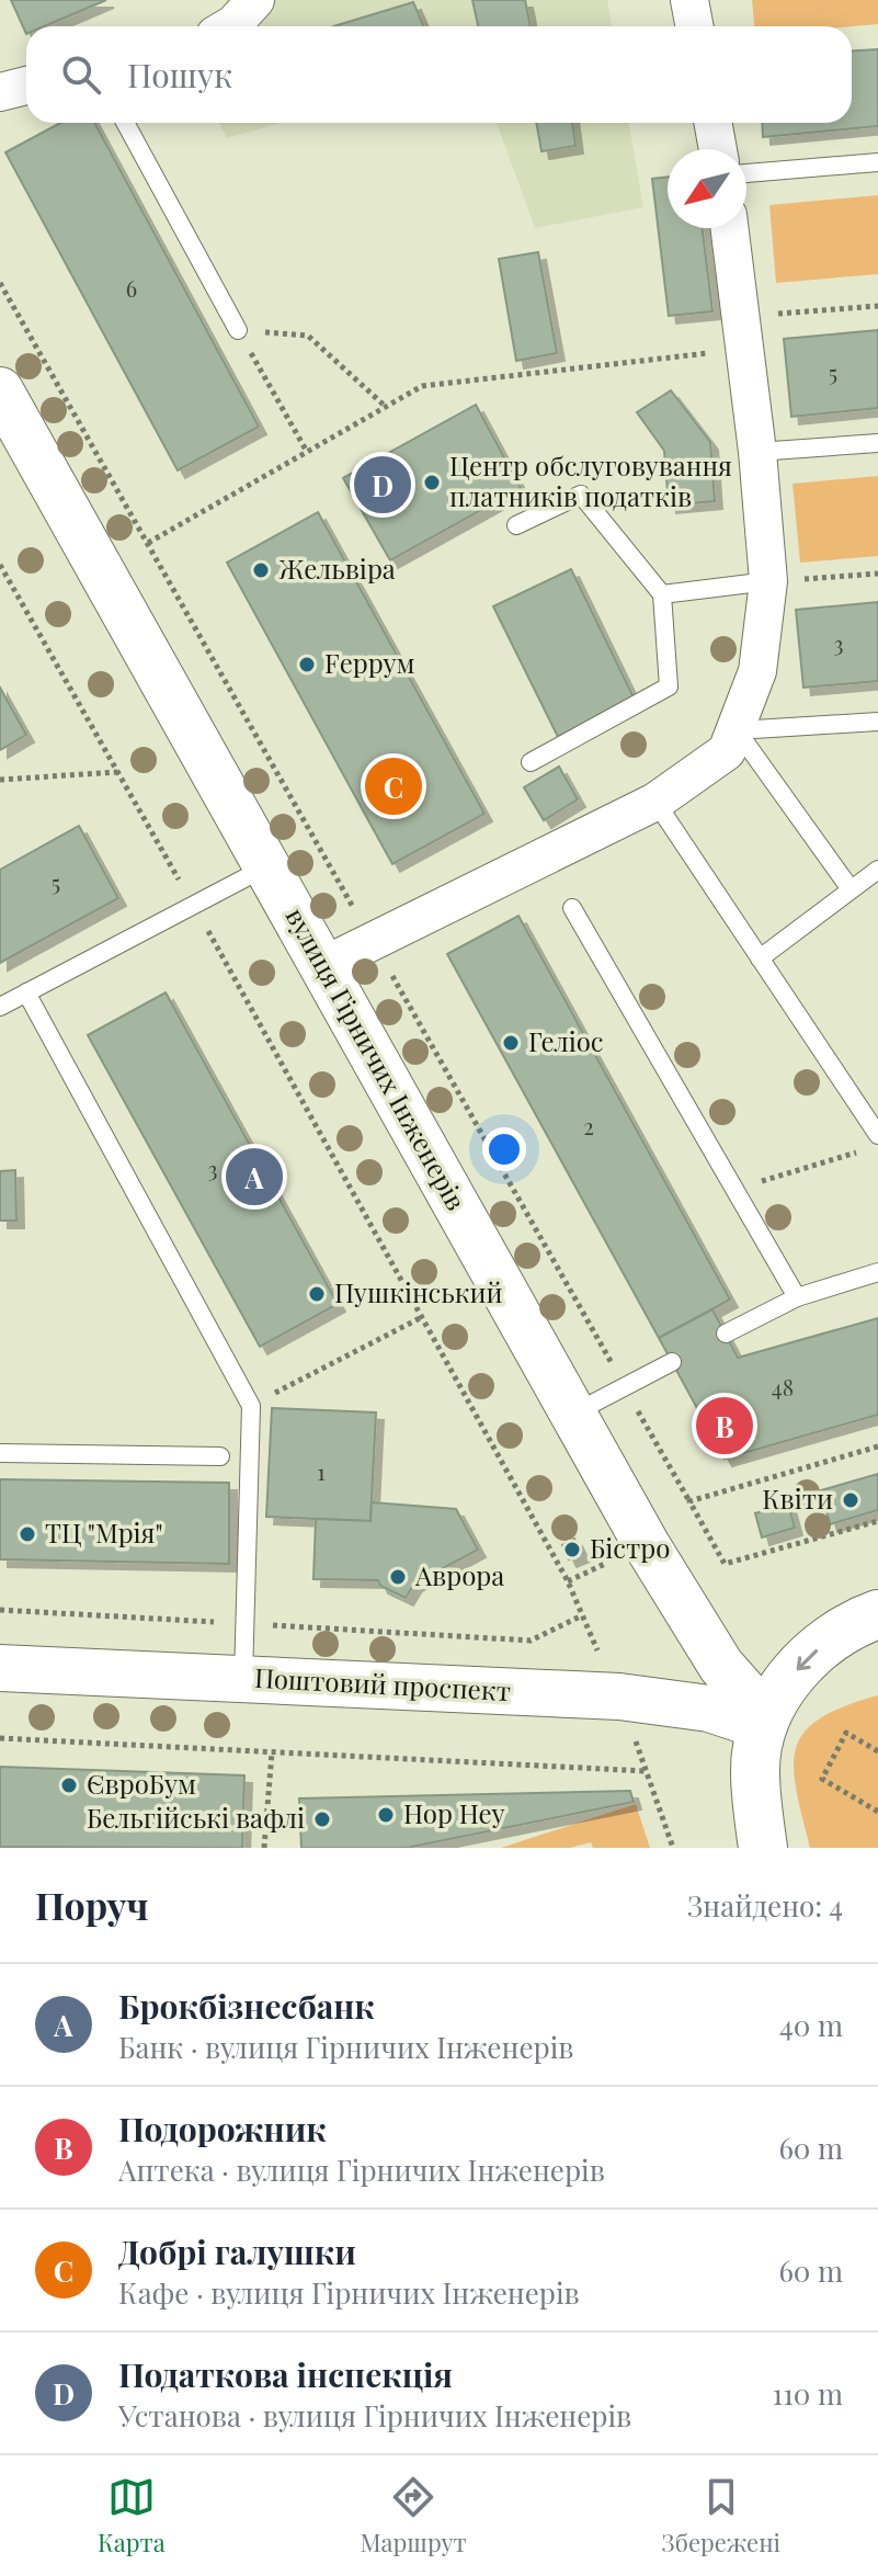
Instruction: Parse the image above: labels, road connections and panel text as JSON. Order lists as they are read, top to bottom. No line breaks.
{"streets":{"street":["вулиця Гірничих Інженерів","Поштовий проспект"]},"crossings":[["вулиця Гірничих Інженерів","Поштовий проспект"]],"places":["Центр обслуговування платників податків","Жельвіра","Fеррум","Геліос","Пушкінський","Квіти","ТЦ \"Мрія\"","Бістро","Аврора","ЄвроБум","Hop Hey","Бельгійські вафлі"],"house_numbers":["6","5","3","5","2","3","48","1"],"north":"bottom left","page":{"search":"Пошук","pins":["D","C","A","B"],"heading":["Поруч","Знайдено: 4"],"list":[{"mark":"A","name":"Брокбізнесбанк","note":"Банк · вулиця Гірничих Інженерів","value":"40 m"},{"mark":"B","name":"Подорожник","note":"Аптека · вулиця Гірничих Інженерів","value":"60 m"},{"mark":"C","name":"Добрі галушки","note":"Кафе · вулиця Гірничих Інженерів","value":"60 m"},{"mark":"D","name":"Податкова інспекція","note":"Установа · вулиця Гірничих Інженерів","value":"110 m"}],"nav":["Карта","Маршрут","Збережені"]}}
